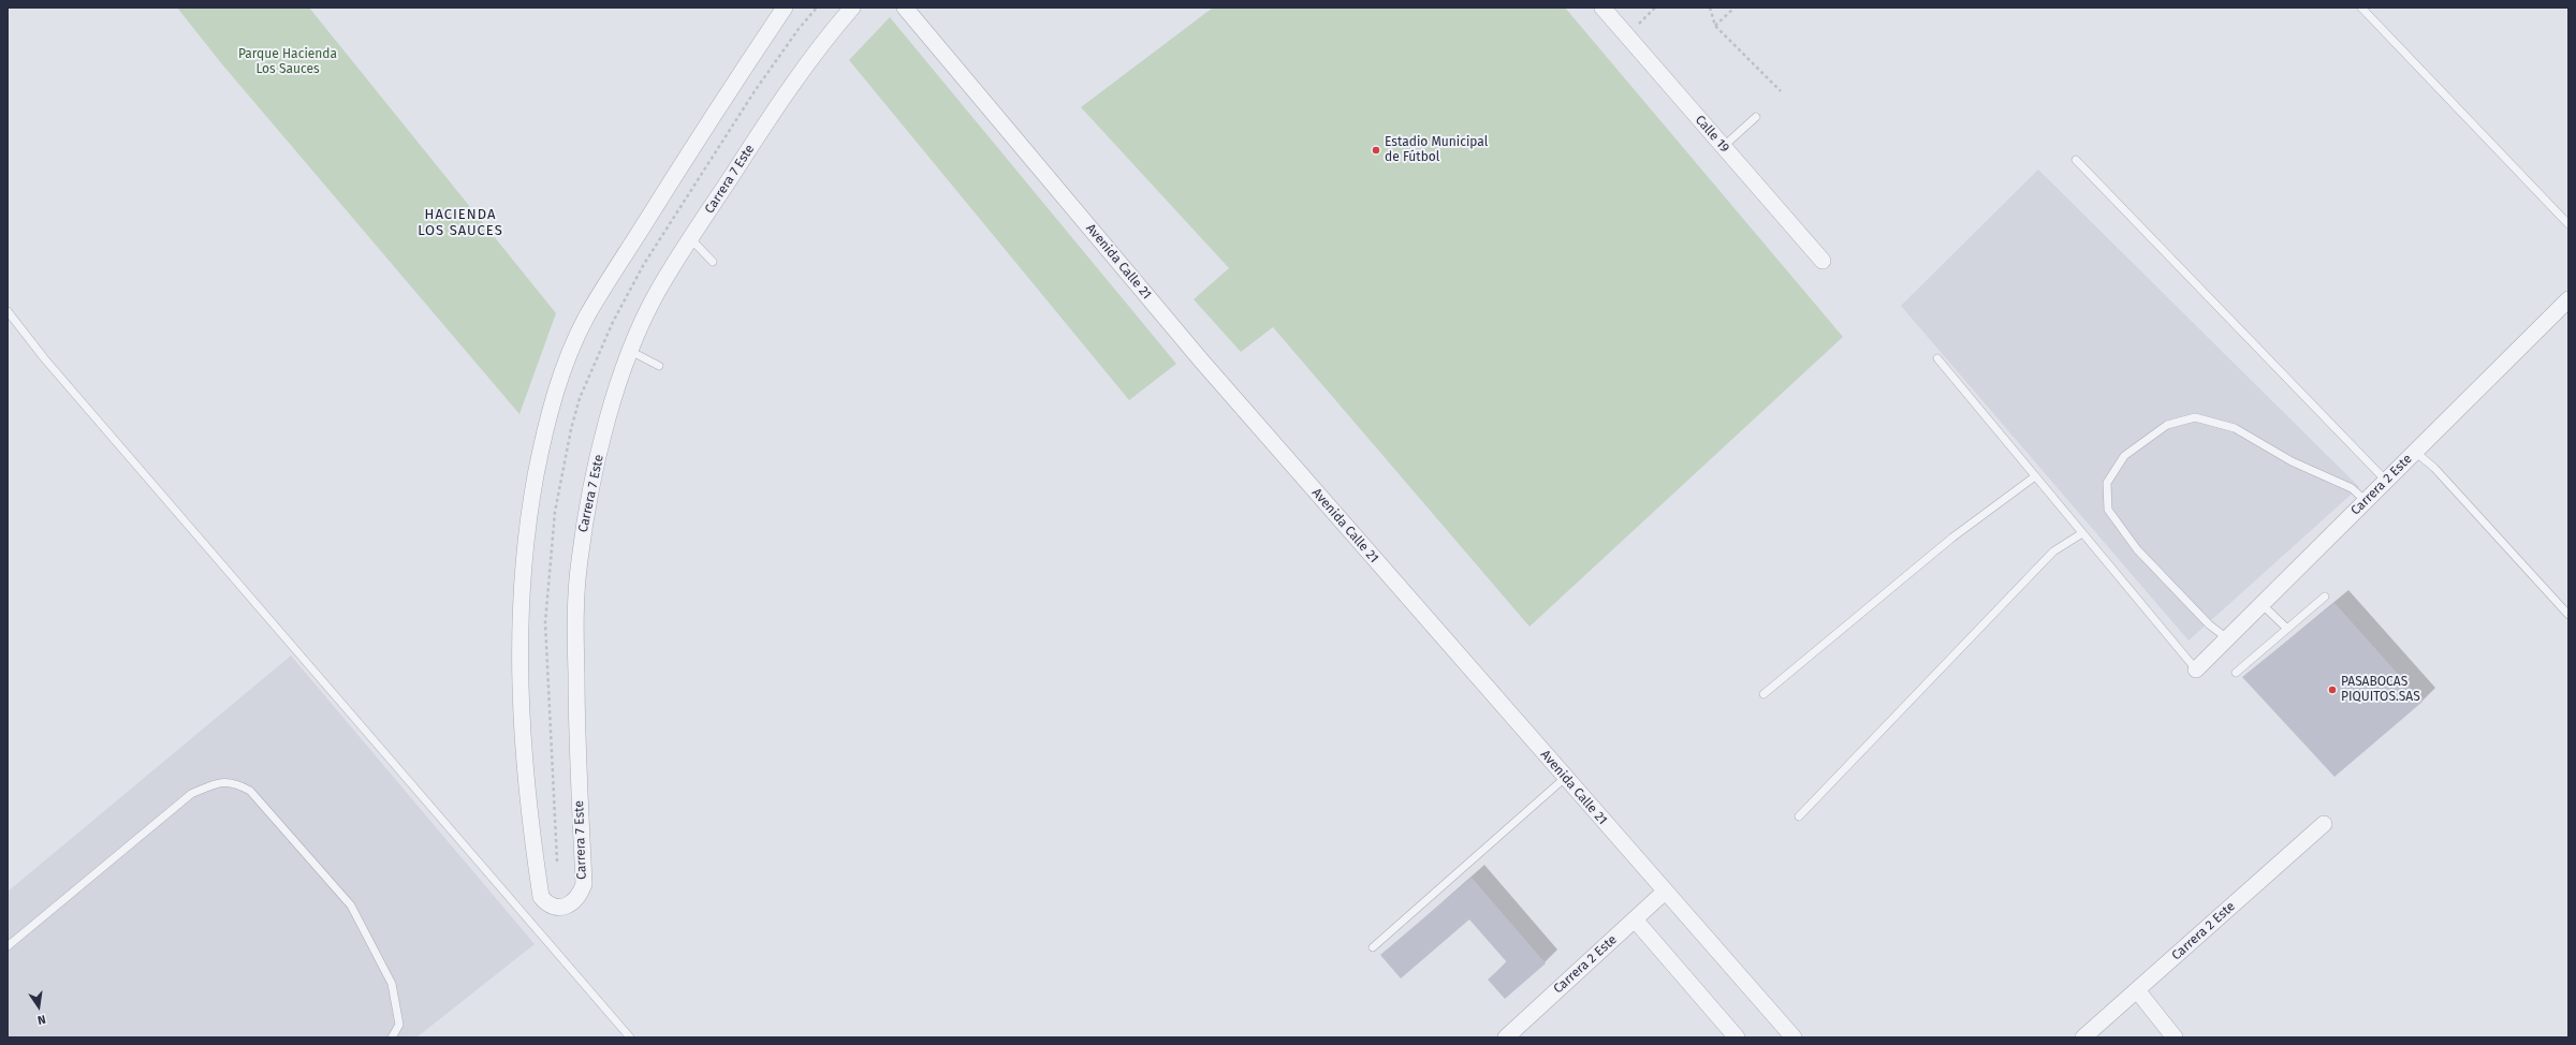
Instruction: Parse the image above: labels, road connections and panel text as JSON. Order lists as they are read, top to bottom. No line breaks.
{"streets":{"street":["Calle 19","Carrera 7 Este","Avenida Calle 21","Carrera 2 Este"]},"crossings":[["Avenida Calle 21","Carrera 2 Este"]],"districts":["HACIENDA LOS SAUCES"],"parks":["Parque Hacienda Los Sauces"],"places":["Estadio Municipal de Fútbol","PASABOCAS PIQUITOS.SAS"],"north":"bottom"}
